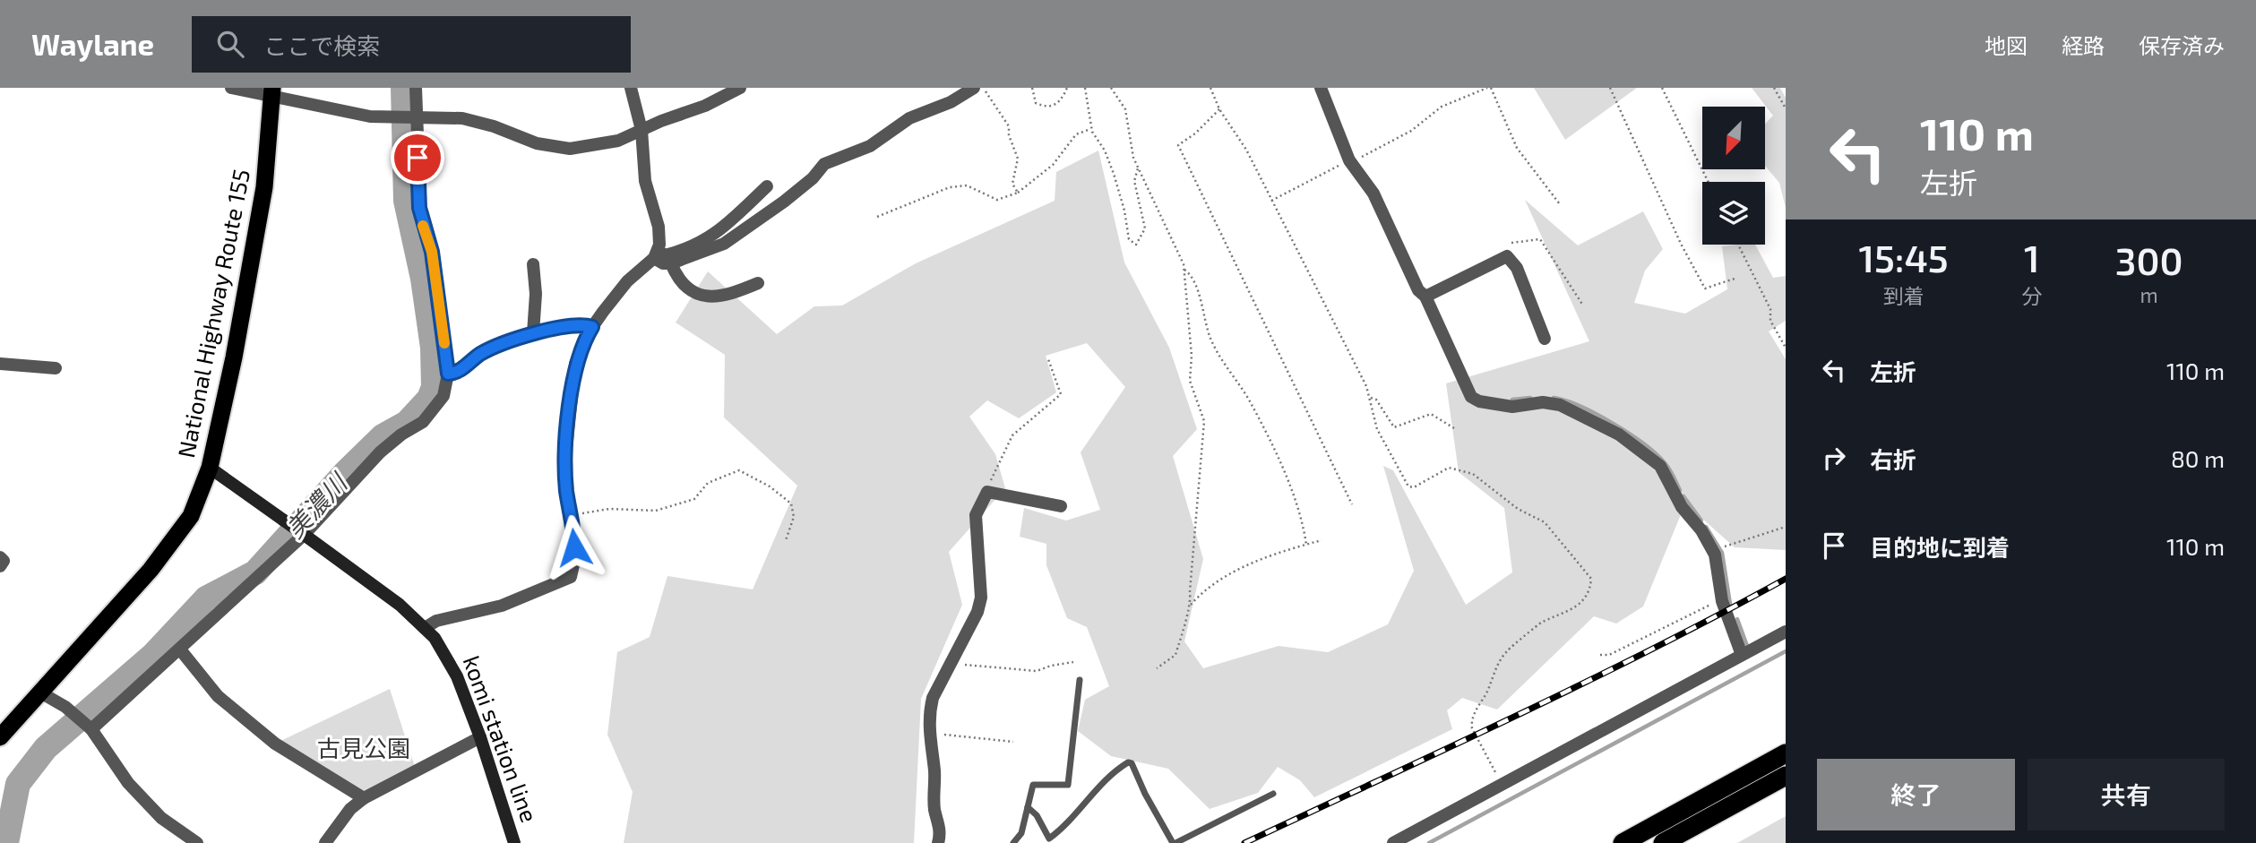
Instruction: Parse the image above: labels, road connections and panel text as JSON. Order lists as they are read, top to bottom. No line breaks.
{"streets":{"highway":["National Highway Route 155"],"main road":["komi station line"]},"crossings":[["National Highway Route 155","komi station line"]],"water":["美濃川"],"parks":["古見公園"],"north":"bottom left","page":{"header":"Waylane","search":"ここで検索","nav":["地図","経路","保存済み"],"turn":["110 m","左折"],"eta":["15:45","到着","1","分","300","m"],"list":[{"name":"左折","value":"110 m"},{"name":"右折","value":"80 m"},{"name":"目的地に到着","value":"110 m"}],"buttons":["終了","共有"]}}
